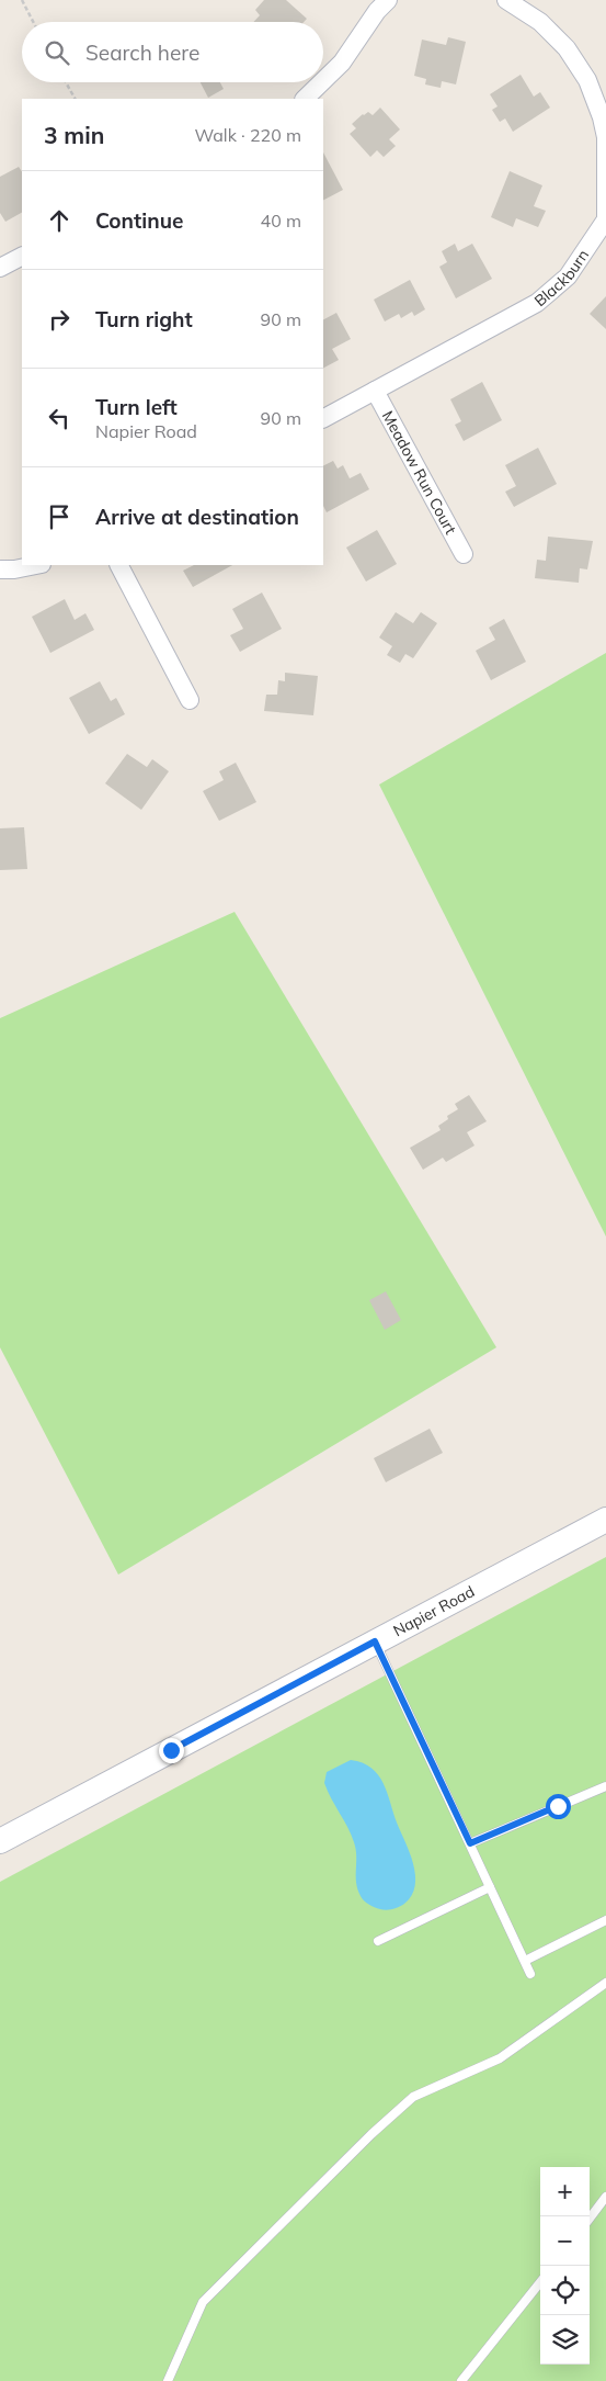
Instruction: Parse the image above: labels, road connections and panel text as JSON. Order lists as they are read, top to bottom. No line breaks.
{"streets":{"street":["Blackburn","Meadow Run Court","Napier Road"]},"crossings":[["Blackburn","Meadow Run Court"]],"page":{"search":"Search here","heading":["3 min","Walk · 220 m"],"list":[["Continue","40 m"],["Turn right","90 m"],["Turn left","Napier Road","90 m"],"Arrive at destination"],"map_buttons":["+","−"]}}
